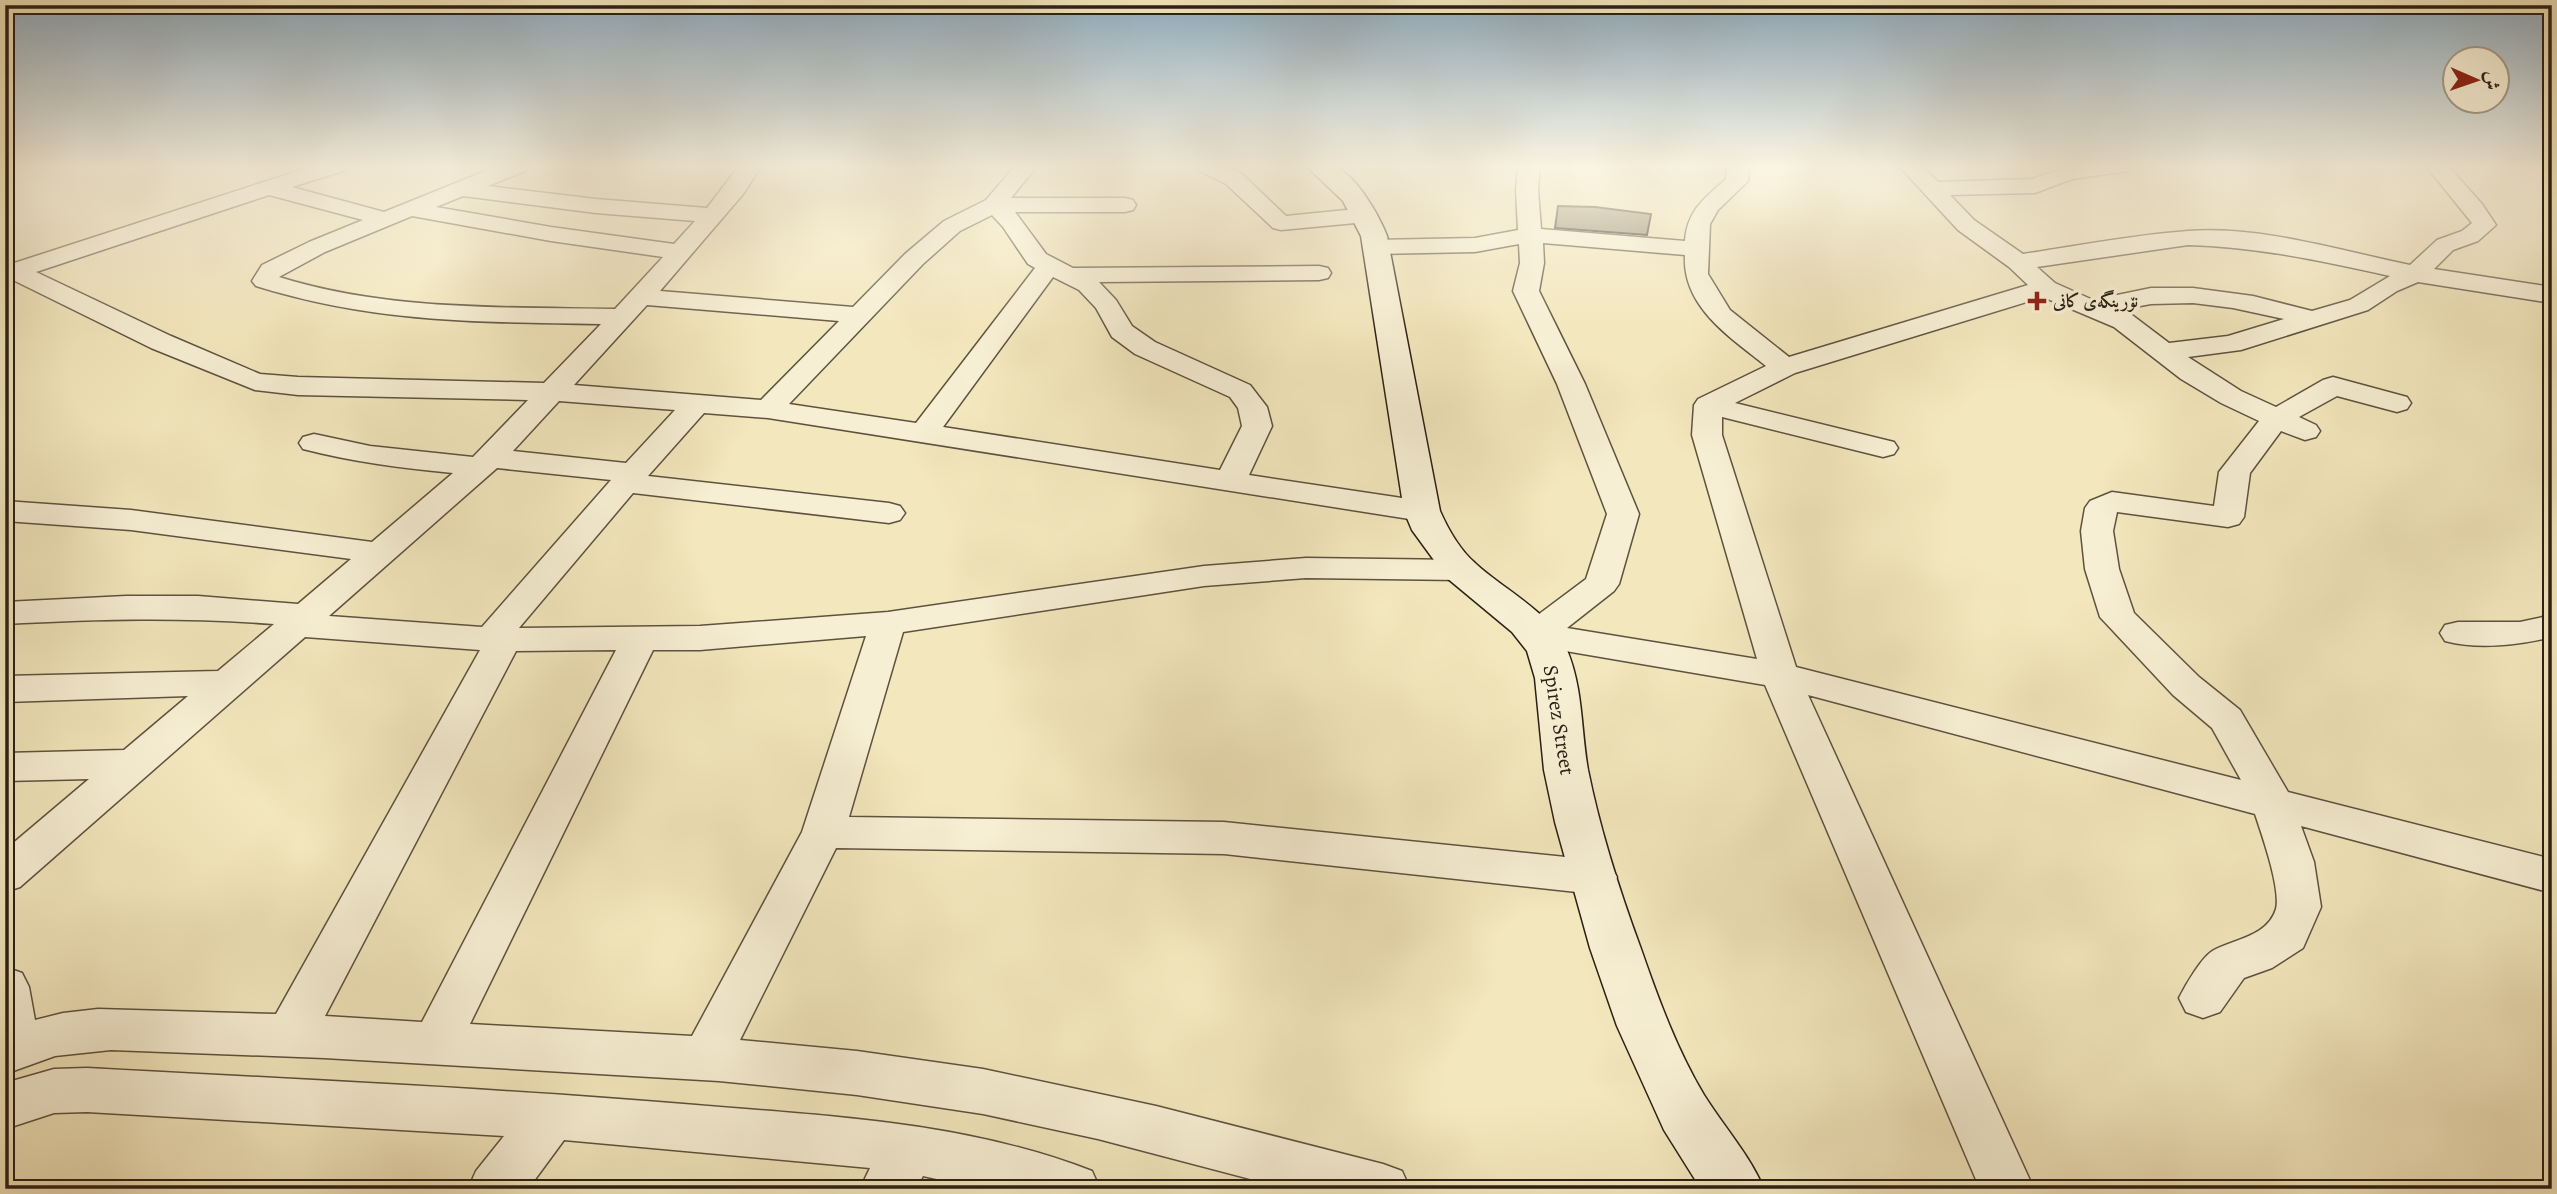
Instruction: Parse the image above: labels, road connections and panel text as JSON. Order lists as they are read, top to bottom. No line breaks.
{"streets":{"main road":["Spirez Street"]},"places":{"health":["نۆرینگەی کانی"]},"north":"right"}
